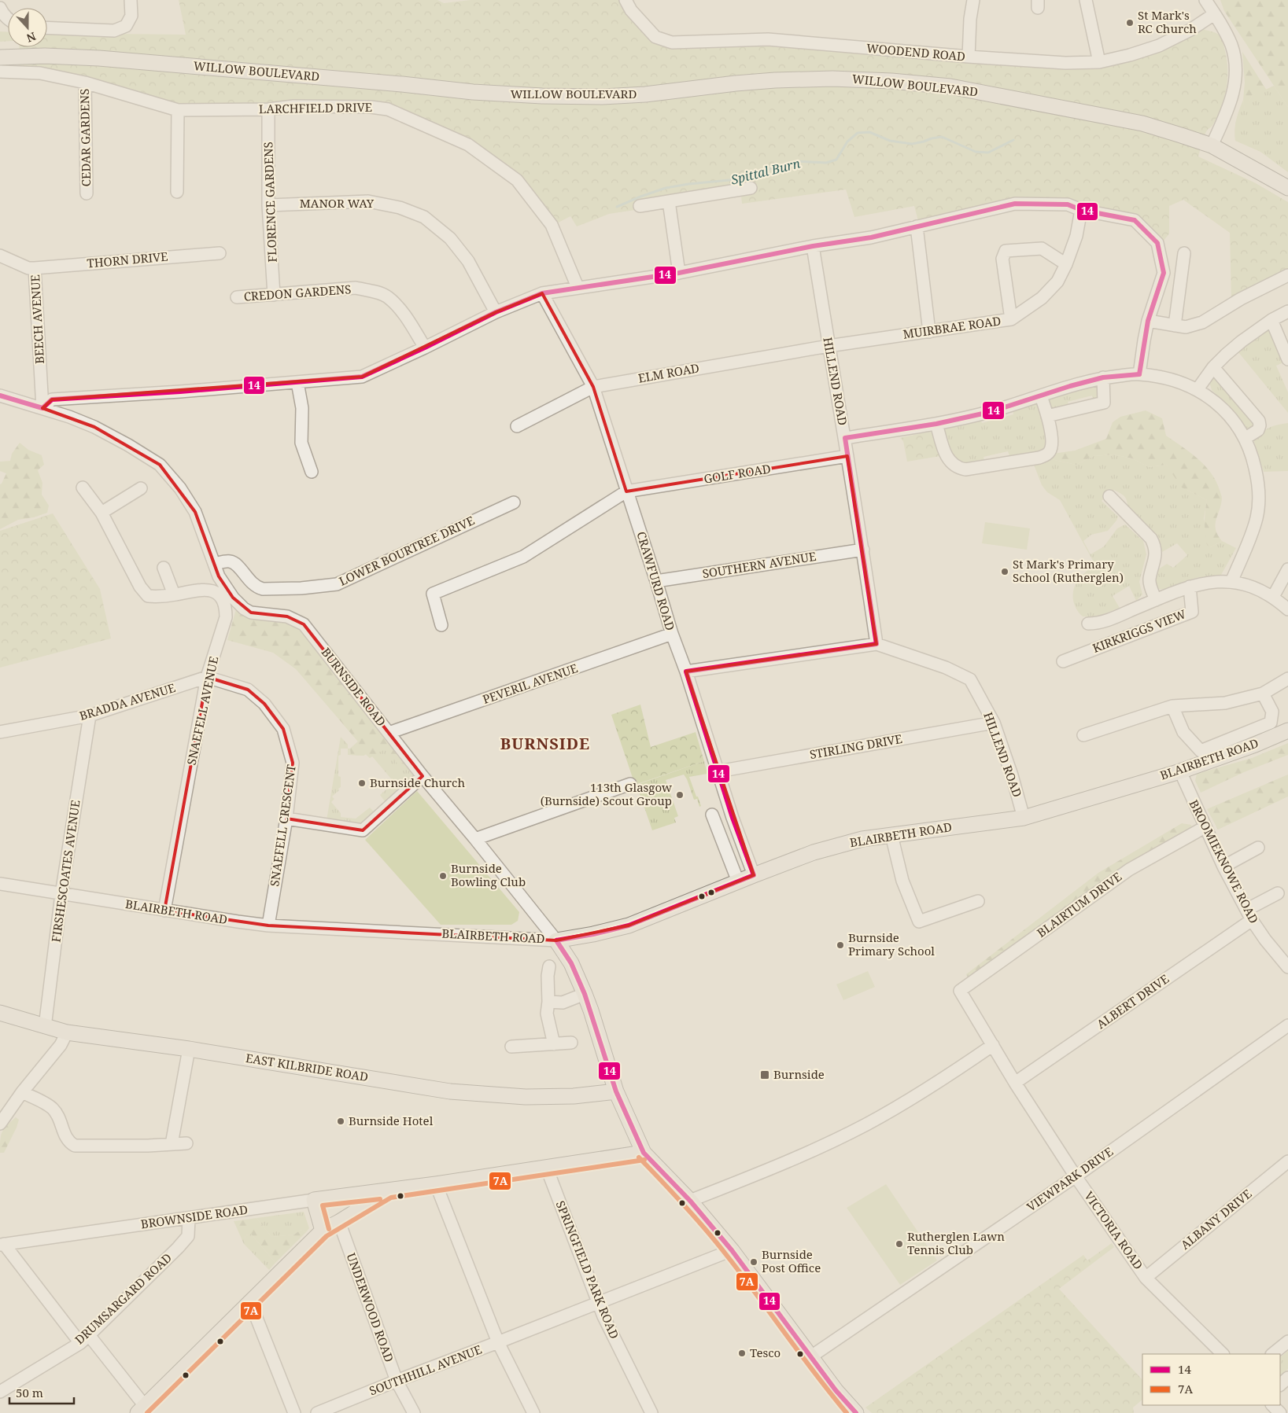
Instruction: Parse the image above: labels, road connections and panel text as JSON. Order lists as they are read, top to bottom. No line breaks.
{"streets":{"main road":["WILLOW BOULEVARD","BURNSIDE ROAD","BLAIRBETH ROAD","EAST KILBRIDE ROAD","BROWNSIDE ROAD"],"street":["WOODEND ROAD","LARCHFIELD DRIVE","CEDAR GARDENS","FLORENCE GARDENS","MANOR WAY","THORN DRIVE","CREDON GARDENS","BEECH AVENUE","MUIRBRAE ROAD","ELM ROAD","HILLEND ROAD","GOLF ROAD","LOWER BOURTREE DRIVE","SOUTHERN AVENUE","CRAWFURD ROAD","KIRKRIGGS VIEW","PEVERIL AVENUE","BRADDA AVENUE","SNAEFELL AVENUE","STIRLING DRIVE","SNAEFELL CRESCENT","BROOMIEKNOWE ROAD","FIRSHESCOATES AVENUE","BLAIRTUM DRIVE","ALBERT DRIVE","VIEWPARK DRIVE","ALBANY DRIVE","VICTORIA ROAD","SPRINGFIELD PARK ROAD","DRUMSARGARD ROAD","UNDERWOOD ROAD","SOUTHHILL AVENUE"]},"crossings":[["LARCHFIELD DRIVE","CEDAR GARDENS"],["LARCHFIELD DRIVE","FLORENCE GARDENS"],["FLORENCE GARDENS","MANOR WAY"],["FLORENCE GARDENS","CREDON GARDENS"],["THORN DRIVE","BEECH AVENUE"],["BEECH AVENUE","BURNSIDE ROAD"],["MUIRBRAE ROAD","ELM ROAD"],["MUIRBRAE ROAD","HILLEND ROAD"],["ELM ROAD","HILLEND ROAD"],["ELM ROAD","CRAWFURD ROAD"],["HILLEND ROAD","GOLF ROAD"],["HILLEND ROAD","SOUTHERN AVENUE"],["HILLEND ROAD","STIRLING DRIVE"],["HILLEND ROAD","BLAIRBETH ROAD"],["GOLF ROAD","CRAWFURD ROAD"],["LOWER BOURTREE DRIVE","BURNSIDE ROAD"],["SOUTHERN AVENUE","CRAWFURD ROAD"],["CRAWFURD ROAD","PEVERIL AVENUE"],["CRAWFURD ROAD","STIRLING DRIVE"],["CRAWFURD ROAD","BLAIRBETH ROAD"],["PEVERIL AVENUE","BURNSIDE ROAD"],["BURNSIDE ROAD","BLAIRBETH ROAD"],["BURNSIDE ROAD","EAST KILBRIDE ROAD"],["BURNSIDE ROAD","BROWNSIDE ROAD"],["BRADDA AVENUE","SNAEFELL AVENUE"],["BRADDA AVENUE","SNAEFELL CRESCENT"],["BRADDA AVENUE","FIRSHESCOATES AVENUE"],["SNAEFELL AVENUE","BLAIRBETH ROAD"],["SNAEFELL AVENUE","SNAEFELL CRESCENT"],["BLAIRBETH ROAD","SNAEFELL CRESCENT"],["BLAIRBETH ROAD","BROOMIEKNOWE ROAD"],["BLAIRBETH ROAD","FIRSHESCOATES AVENUE"],["BROOMIEKNOWE ROAD","BLAIRTUM DRIVE"],["BROOMIEKNOWE ROAD","ALBERT DRIVE"],["FIRSHESCOATES AVENUE","EAST KILBRIDE ROAD"],["BLAIRTUM DRIVE","VICTORIA ROAD"],["ALBERT DRIVE","VICTORIA ROAD"],["VIEWPARK DRIVE","VICTORIA ROAD"],["BROWNSIDE ROAD","SPRINGFIELD PARK ROAD"],["BROWNSIDE ROAD","DRUMSARGARD ROAD"],["ALBANY DRIVE","VICTORIA ROAD"],["SPRINGFIELD PARK ROAD","SOUTHHILL AVENUE"],["UNDERWOOD ROAD","SOUTHHILL AVENUE"]],"districts":["BURNSIDE"],"water":["Spittal Burn"],"places":{"other":["St Mark's RC Church","St Mark's Primary School (Rutherglen)","Burnside Church","113th Glasgow (Burnside) Scout Group","Burnside Bowling Club","Burnside Primary School","Burnside Hotel","Rutherglen Lawn Tennis Club","Burnside Post Office","Tesco"],"transit":["Burnside"]},"lines":["transit line 14","transit line 7A"],"legend":["14","7A"],"scale_bar":"50 m","north":"bottom"}
